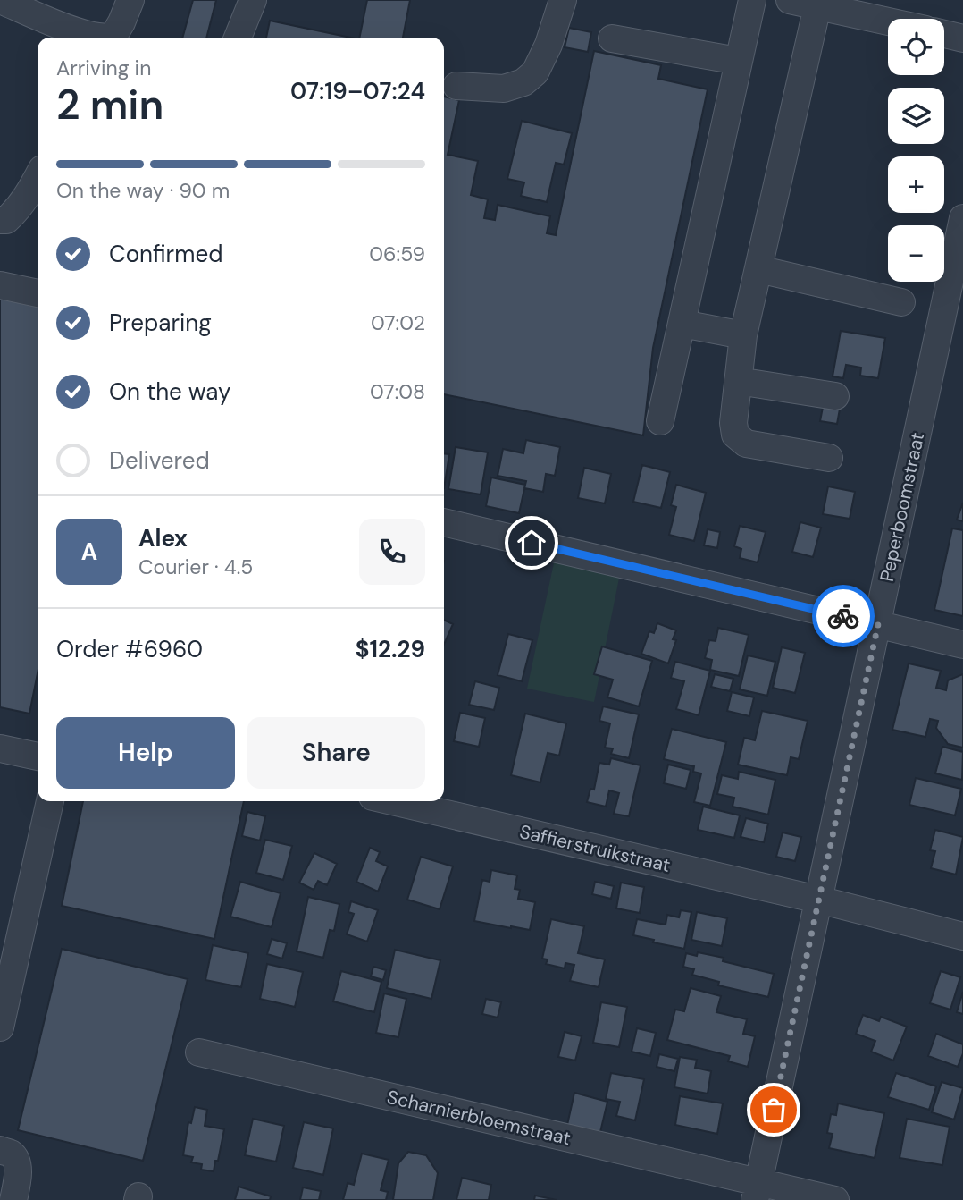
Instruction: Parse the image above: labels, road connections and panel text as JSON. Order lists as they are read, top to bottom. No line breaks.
{"streets":{"street":["Peperboomstraat","Saffierstruikstraat","Scharnierbloemstraat"]},"crossings":[["Peperboomstraat","Saffierstruikstraat"],["Peperboomstraat","Scharnierbloemstraat"]],"page":{"map_buttons":["+","−"],"heading":["2 min","Arriving in","07:19–07:24"],"panel":["Alex","Courier · 4.5","Order #6960","$12.29"],"bar":"On the way · 90 m","list":[["Confirmed","06:59"],["Preparing","07:02"],["On the way","07:08"],"Delivered"],"round":"A","buttons":["Help","Share"]}}
